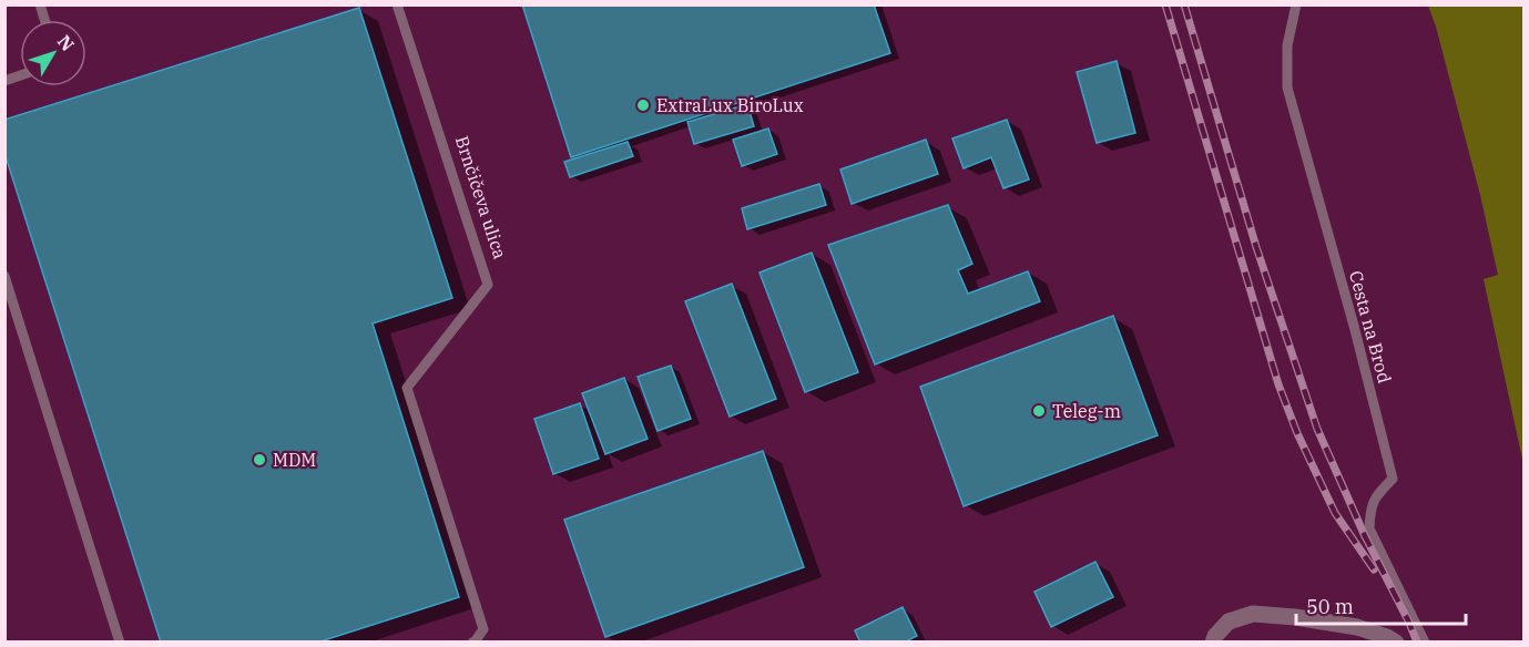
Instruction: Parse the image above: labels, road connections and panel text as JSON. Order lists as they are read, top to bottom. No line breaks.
{"streets":{"lane":["Brnčičeva ulica","Cesta na Brod"]},"places":["ExtraLux BiroLux","Teleg-m","MDM"],"scale_bar":"50 m","north":"top right"}
